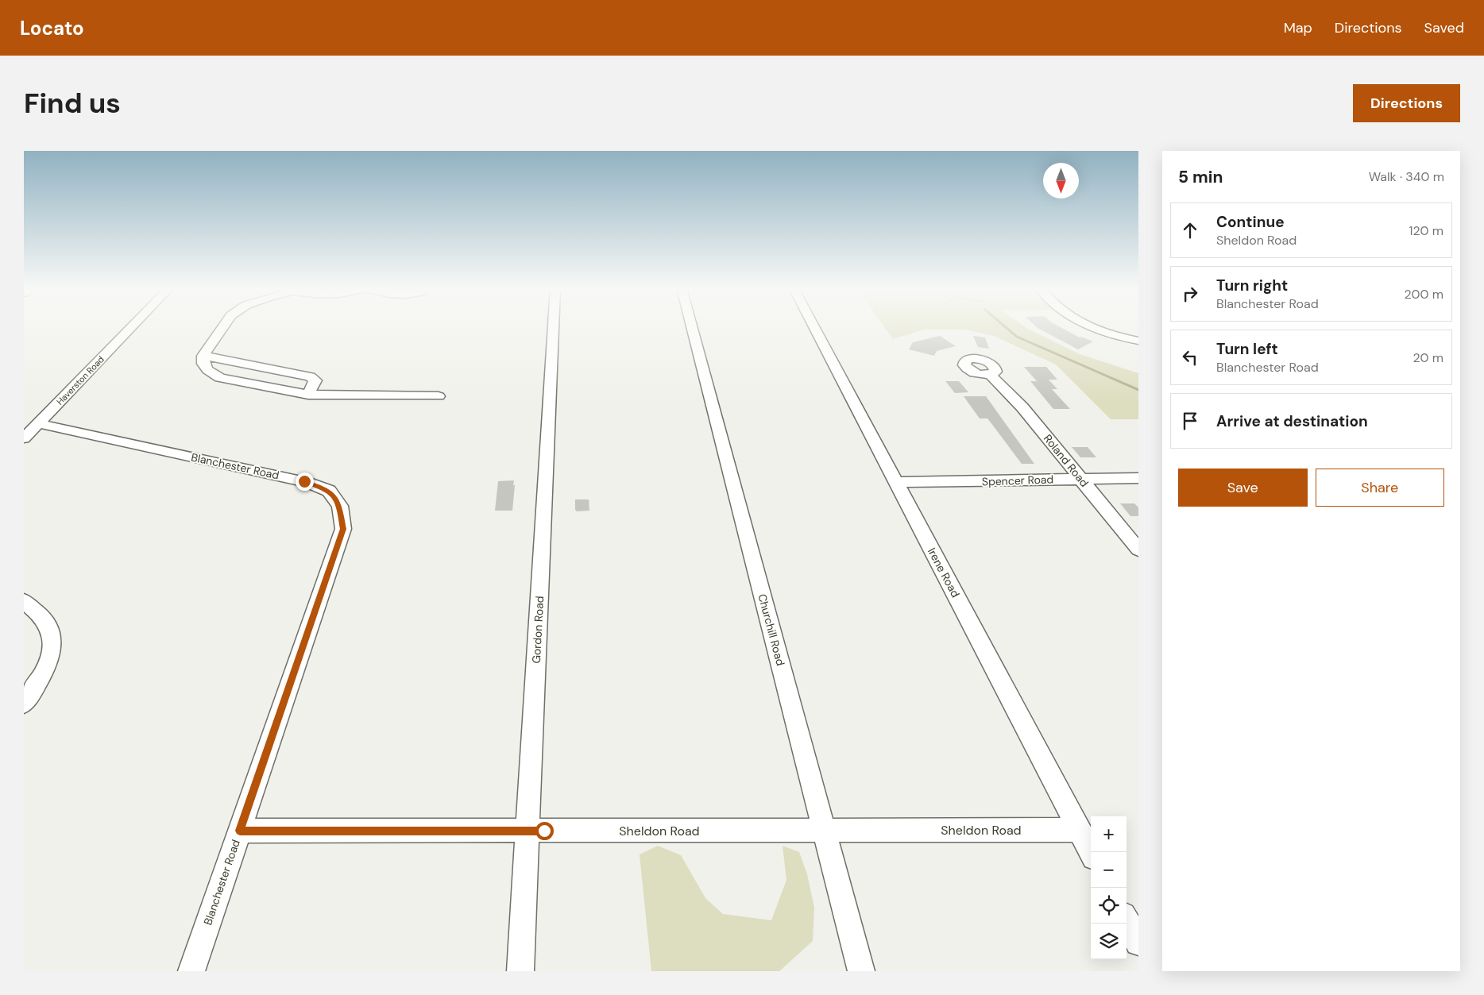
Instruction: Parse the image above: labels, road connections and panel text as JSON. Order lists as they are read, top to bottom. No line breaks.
{"streets":{"street":["Haverston Road","Roland Road","Blanchester Road","Spencer Road","Irene Road","Gordon Road","Churchill Road","Sheldon Road"]},"crossings":[["Haverston Road","Blanchester Road"],["Roland Road","Spencer Road"],["Blanchester Road","Sheldon Road"],["Spencer Road","Irene Road"],["Irene Road","Sheldon Road"],["Gordon Road","Sheldon Road"],["Churchill Road","Sheldon Road"]],"north":"bottom","page":{"header":"Locato","nav":["Map","Directions","Saved"],"buttons":["Directions",["Save","Share"]],"title":"Find us","heading":["5 min","Walk · 340 m"],"list":[["Continue","Sheldon Road","120 m"],["Turn right","Blanchester Road","200 m"],["Turn left","Blanchester Road","20 m"],"Arrive at destination"],"map_buttons":["+","−"]}}
